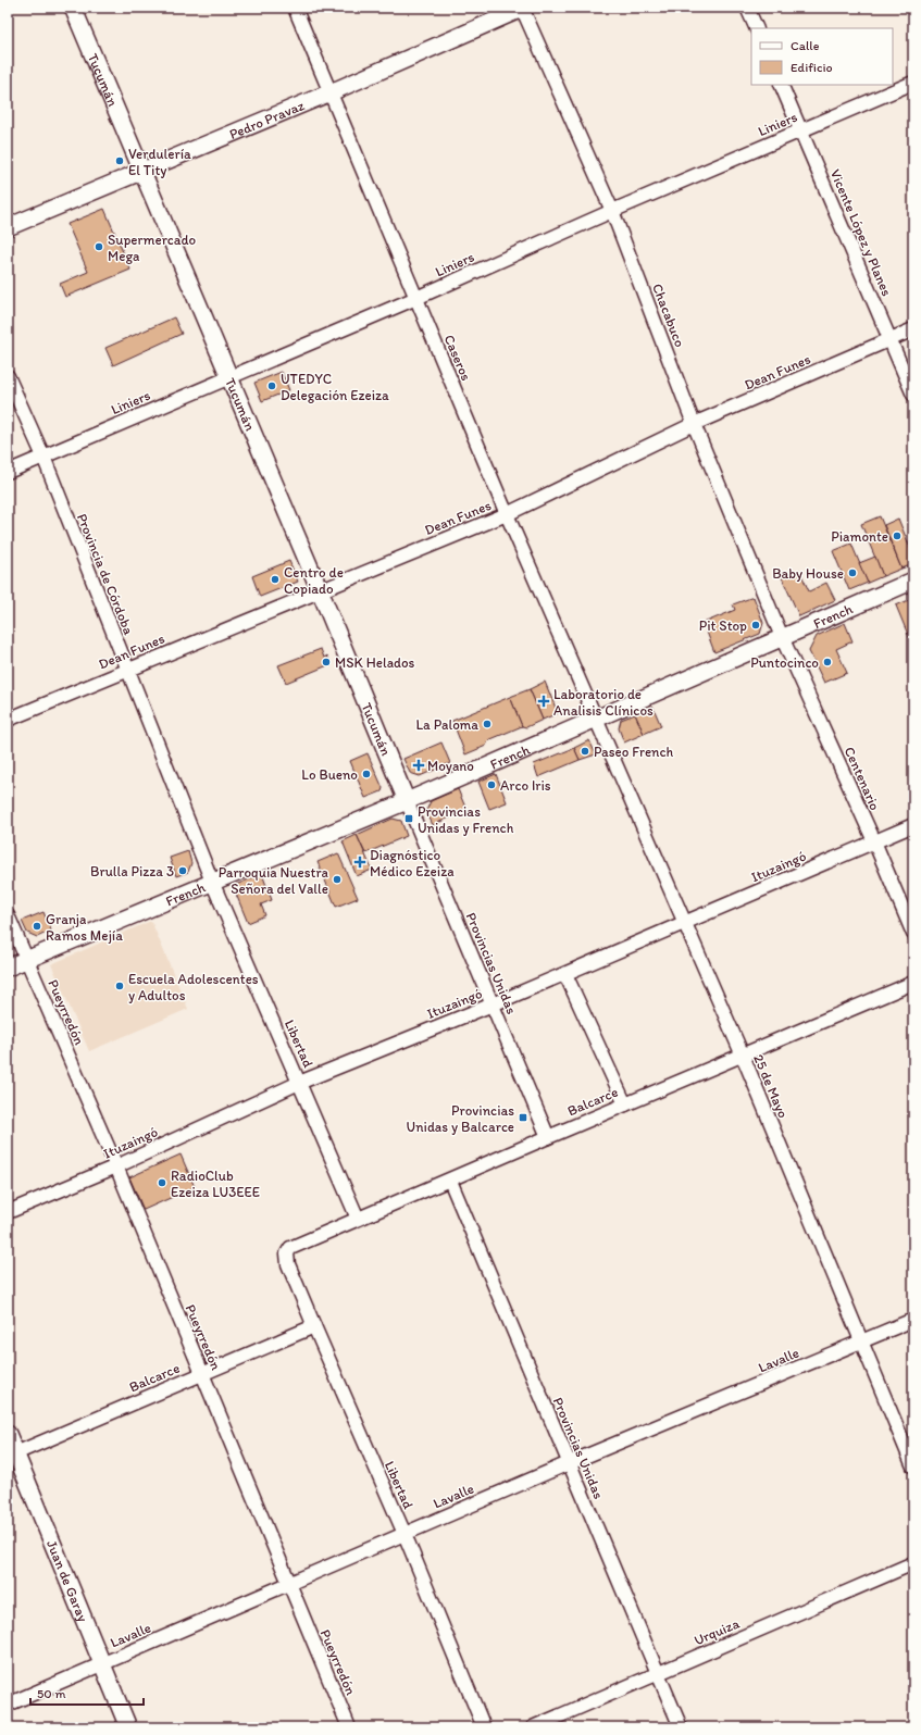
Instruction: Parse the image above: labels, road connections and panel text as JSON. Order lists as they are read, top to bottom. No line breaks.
{"streets":{"street":["Tucumán","Pedro Pravaz","Liniers","Vicente López y Planes","Chacabuco","Caseros","Dean Funes","Provincia de Córdoba","French","Centenario","Ituzaingó","Provincias Unidas","Pueyrredón","Libertad","25 de Mayo","Balcarce","Lavalle","Juan de Garay","Urquiza"]},"crossings":[["Tucumán","Pedro Pravaz"],["Tucumán","Liniers"],["Tucumán","Dean Funes"],["Tucumán","French"],["Tucumán","Provincias Unidas"],["Pedro Pravaz","Chacabuco"],["Pedro Pravaz","Caseros"],["Liniers","Vicente López y Planes"],["Liniers","Chacabuco"],["Liniers","Caseros"],["Liniers","Provincia de Córdoba"],["Vicente López y Planes","Dean Funes"],["Chacabuco","Dean Funes"],["Chacabuco","French"],["Chacabuco","Centenario"],["Caseros","Dean Funes"],["Caseros","French"],["Caseros","25 de Mayo"],["Dean Funes","Provincia de Córdoba"],["Provincia de Córdoba","French"],["Provincia de Córdoba","Libertad"],["French","Centenario"],["French","Provincias Unidas"],["French","Pueyrredón"],["French","Libertad"],["French","25 de Mayo"],["Centenario","Ituzaingó"],["Ituzaingó","Provincias Unidas"],["Ituzaingó","Pueyrredón"],["Ituzaingó","Libertad"],["Ituzaingó","25 de Mayo"],["Provincias Unidas","Balcarce"],["Provincias Unidas","Lavalle"],["Provincias Unidas","Urquiza"],["Pueyrredón","Balcarce"],["Pueyrredón","Lavalle"],["Libertad","Balcarce"],["Libertad","Lavalle"],["25 de Mayo","Balcarce"],["25 de Mayo","Lavalle"],["Balcarce","Juan de Garay"],["Lavalle","Juan de Garay"]],"places":{"other":["Verdulería El Tity","Supermercado Mega","UTEDYC Delegación Ezeiza","Piamonte","Baby House","Centro de Copiado","Pit Stop","MSK Helados","Puntocinco","La Paloma","Paseo French","Lo Bueno","Arco Iris","Brulla Pizza 3","Parroquia Nuestra Señora del Valle","Granja Ramos Mejía","Escuela Adolescentes y Adultos","RadioClub Ezeiza LU3EEE"],"health":["Laboratorio de Analisis Clínicos","Moyano","Diagnóstico Médico Ezeiza"],"transit":["Provincias Unidas y French","Provincias Unidas y Balcarce"]},"legend":["Calle","Edificio"],"scale_bar":"50 m"}
